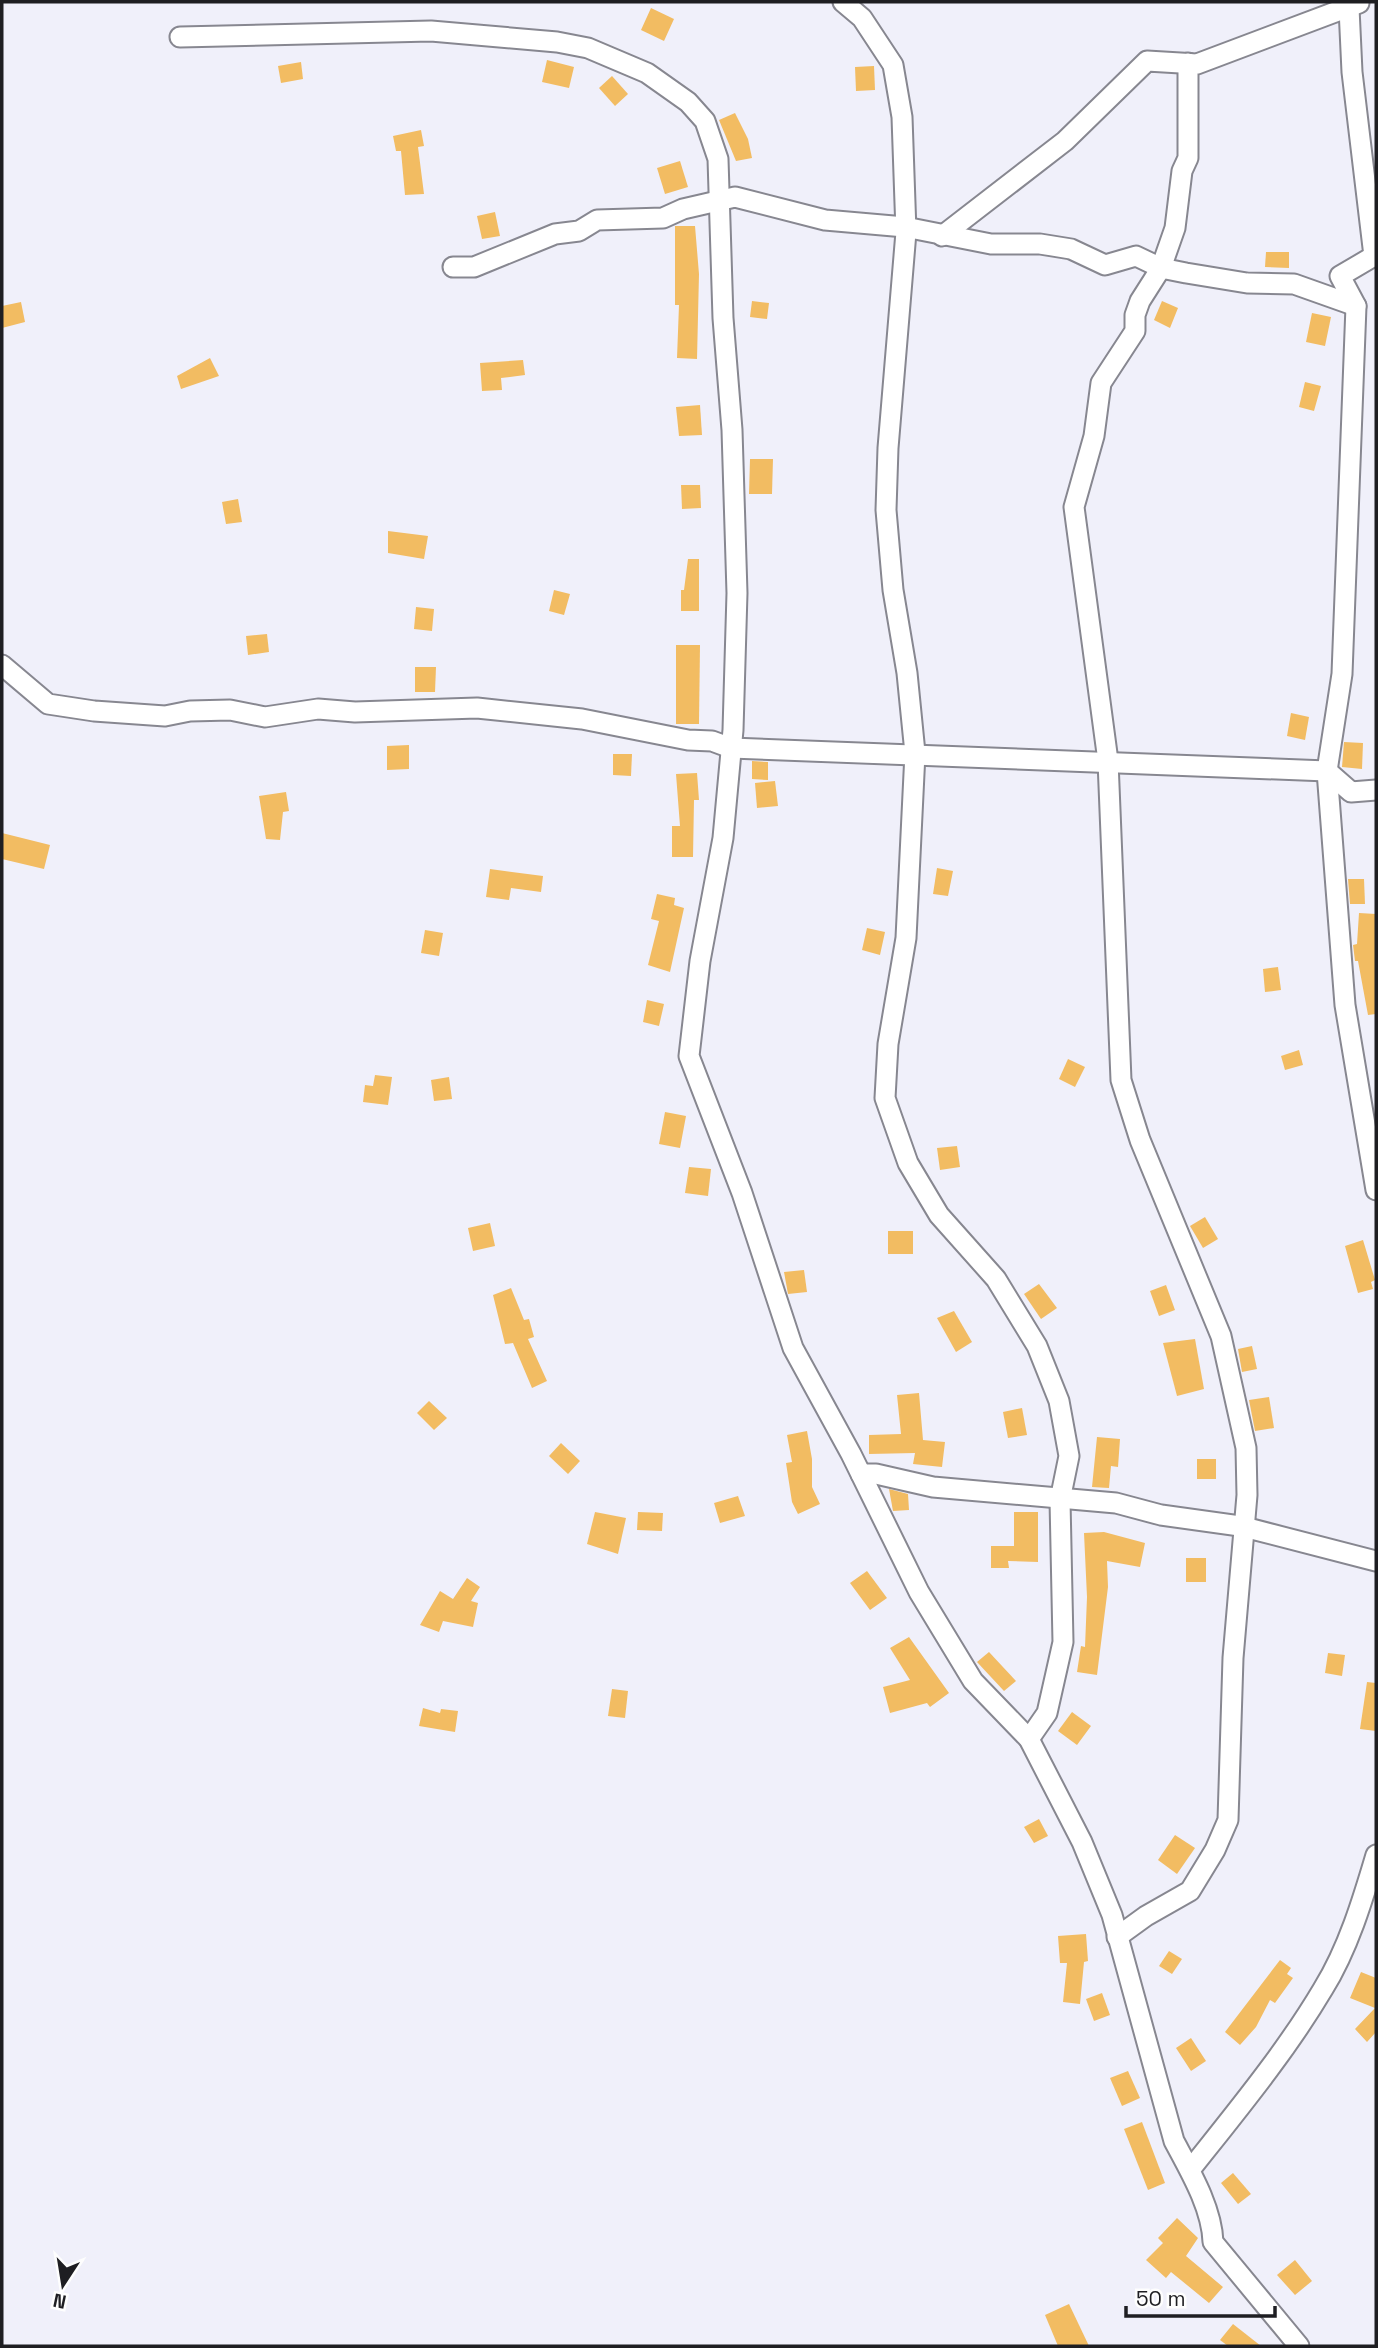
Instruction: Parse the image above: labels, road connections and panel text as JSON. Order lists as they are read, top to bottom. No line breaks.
{"scale_bar":"50 m","north":"bottom"}
